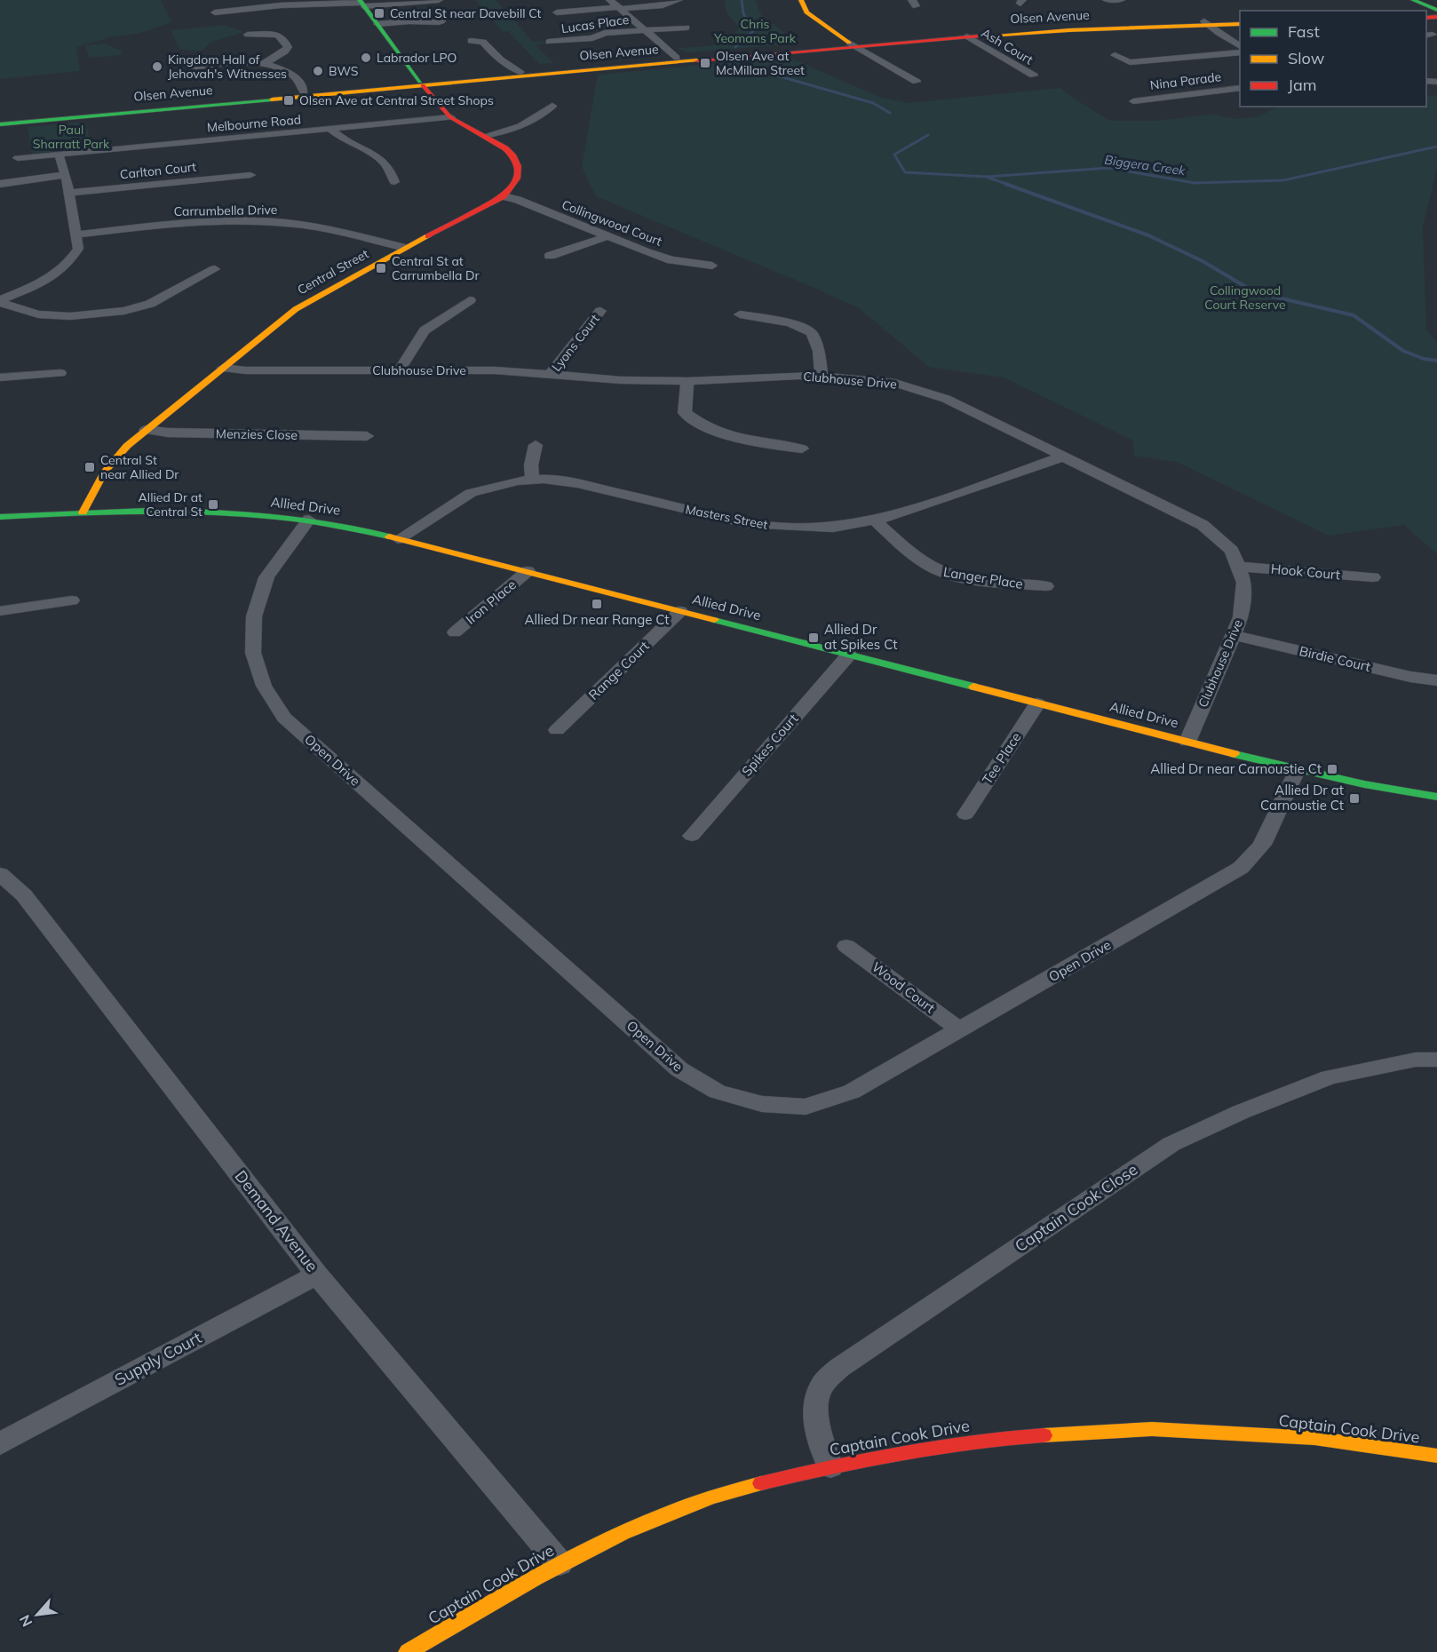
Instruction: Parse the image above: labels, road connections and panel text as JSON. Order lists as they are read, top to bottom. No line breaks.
{"streets":{"main road":["Olsen Avenue","Central Street","Allied Drive","Captain Cook Drive"],"street":["Lucas Place","Ash Court","Nina Parade","Melbourne Road","Carlton Court","Carrumbella Drive","Collingwood Court","Lyons Court","Clubhouse Drive","Menzies Close","Masters Street","Hook Court","Langer Place","Iron Place","Birdie Court","Range Court","Spikes Court","Tee Place","Open Drive","Wood Court","Captain Cook Close","Demand Avenue","Supply Court"]},"crossings":[["Olsen Avenue","Ash Court"],["Olsen Avenue","Central Street"],["Melbourne Road","Central Street"],["Carrumbella Drive","Central Street"],["Collingwood Court","Central Street"],["Central Street","Clubhouse Drive"],["Central Street","Menzies Close"],["Central Street","Allied Drive"],["Lyons Court","Clubhouse Drive"],["Clubhouse Drive","Allied Drive"],["Clubhouse Drive","Masters Street"],["Clubhouse Drive","Hook Court"],["Clubhouse Drive","Birdie Court"],["Allied Drive","Masters Street"],["Allied Drive","Iron Place"],["Allied Drive","Range Court"],["Allied Drive","Spikes Court"],["Allied Drive","Tee Place"],["Allied Drive","Open Drive"],["Masters Street","Langer Place"],["Open Drive","Wood Court"],["Captain Cook Close","Captain Cook Drive"],["Demand Avenue","Supply Court"],["Demand Avenue","Captain Cook Drive"]],"water":["Biggera Creek"],"parks":["Chris Yeomans Park","Paul Sharratt Park","Collingwood Court Reserve"],"places":{"transit":["Central St near Davebill Ct","Olsen Ave at McMillan Street","Olsen Ave at Central Street Shops","Central St at Carrumbella Dr","Central St near Allied Dr","Allied Dr at Central St","Allied Dr near Range Ct","Allied Dr at Spikes Ct","Allied Dr near Carnoustie Ct","Allied Dr at Carnoustie Ct"],"other":["Labrador LPO","Kingdom Hall of Jehovah's Witnesses","BWS"]},"legend":["Fast","Slow","Jam"],"north":"bottom left"}
